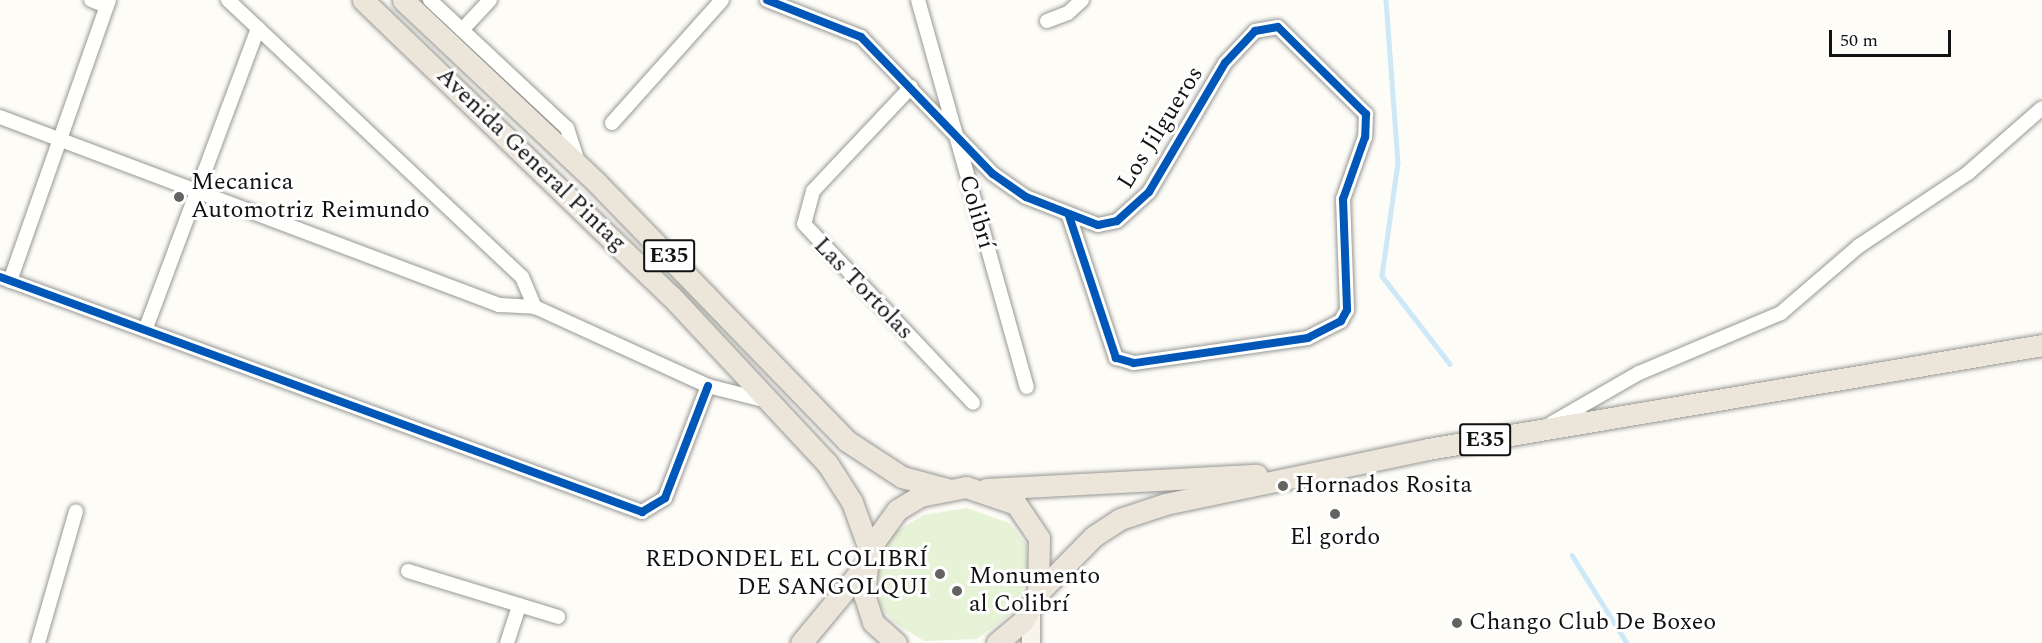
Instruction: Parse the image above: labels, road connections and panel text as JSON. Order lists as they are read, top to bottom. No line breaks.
{"streets":{"highway":["Avenida General Pintag","E35"],"street":["Los Jilgueros","Colibrí","Las Tortolas"]},"crossings":[["Los Jilgueros","Colibrí"],["Los Jilgueros","Las Tortolas"],["Avenida General Pintag","E35"]],"places":["Mecanica Automotriz Reimundo","Hornados Rosita","El gordo","REDONDEL EL COLIBRÍ DE SANGOLQUI","Monumento al Colibrí","Chango Club De Boxeo"],"scale_bar":"50 m"}
